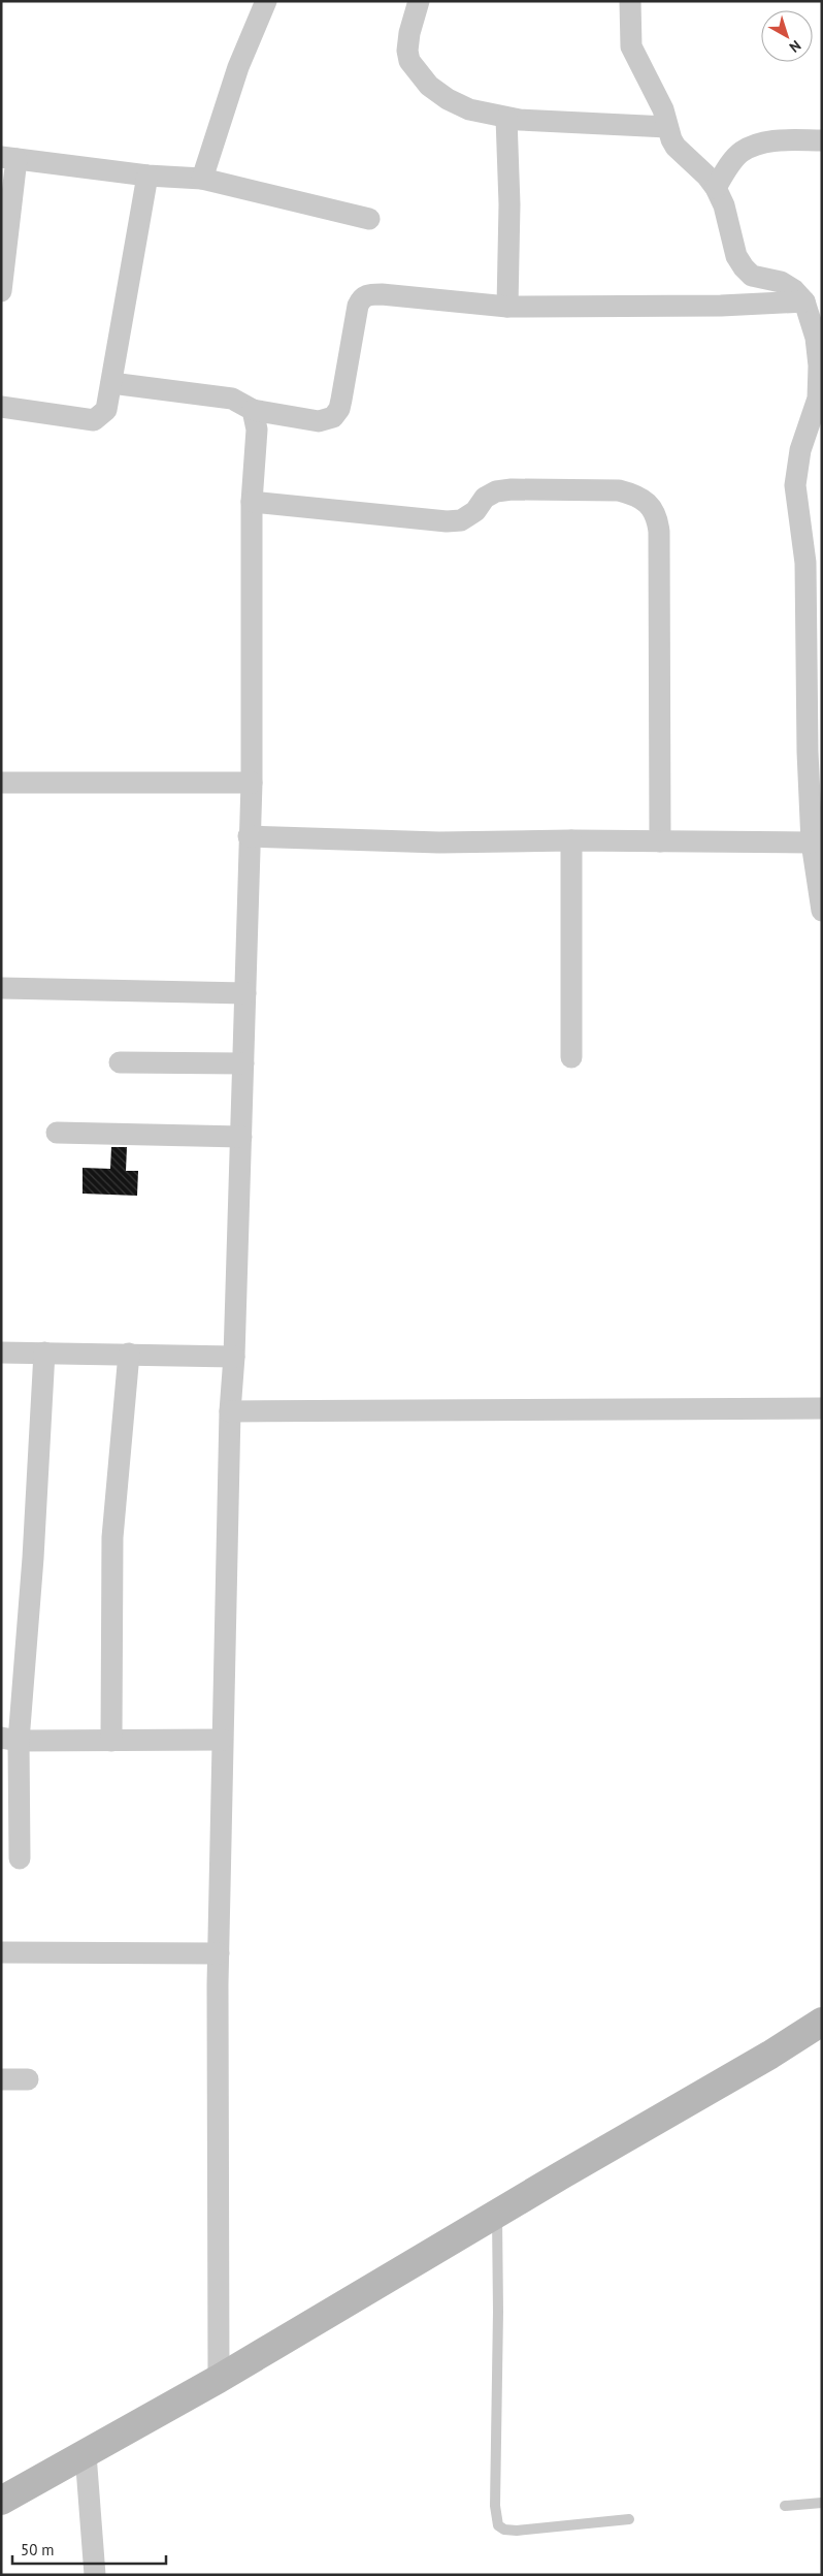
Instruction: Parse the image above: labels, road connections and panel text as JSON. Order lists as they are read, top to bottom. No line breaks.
{"scale_bar":"50 m","north":"bottom right"}
